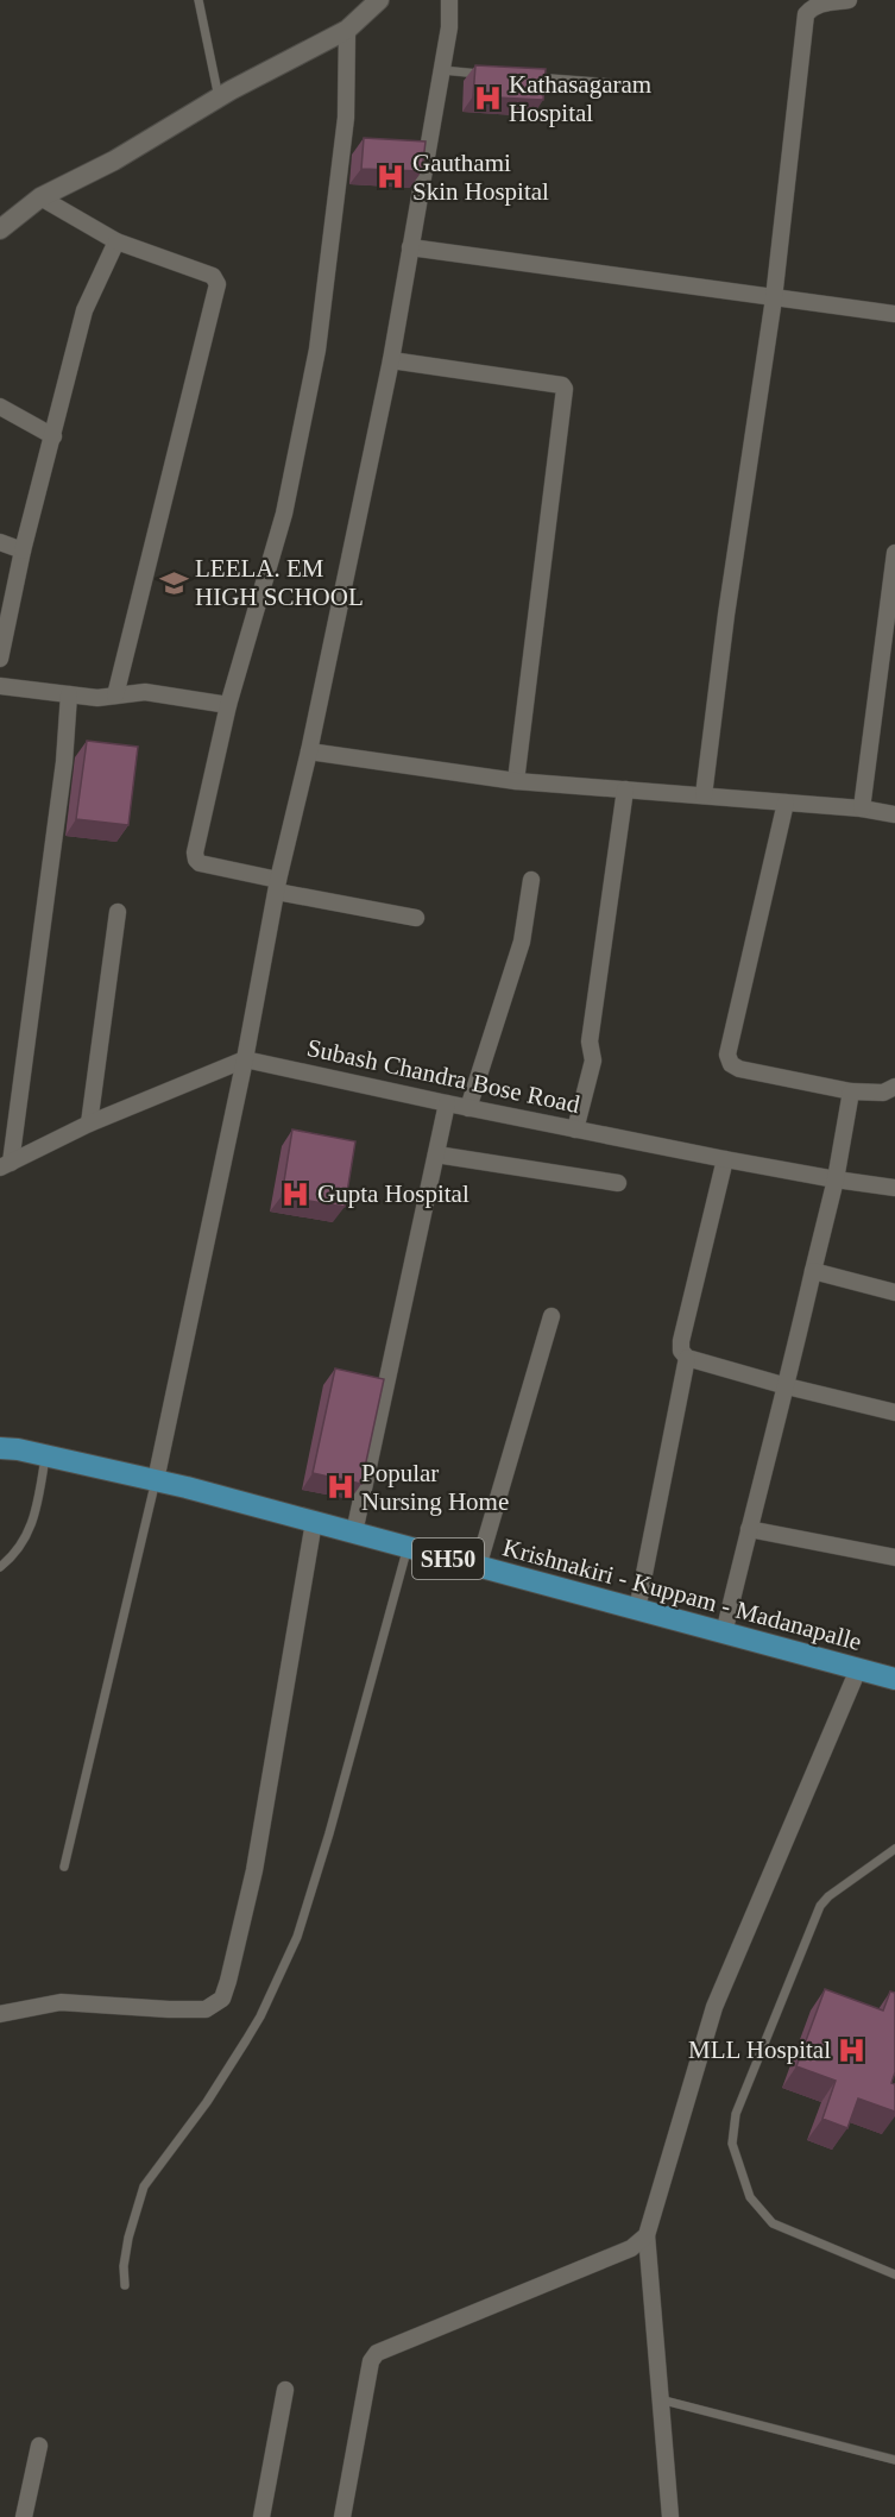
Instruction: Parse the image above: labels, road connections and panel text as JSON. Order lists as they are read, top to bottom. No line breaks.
{"streets":{"main road":["SH50","Krishnakiri - Kuppam - Madanapalle"],"street":["Subash Chandra Bose Road"]},"places":{"hospital":["Kathasagaram Hospital","Gauthami Skin Hospital","Gupta Hospital","Popular Nursing Home","MLL Hospital"],"school or university":["LEELA. EM HIGH SCHOOL"]}}
